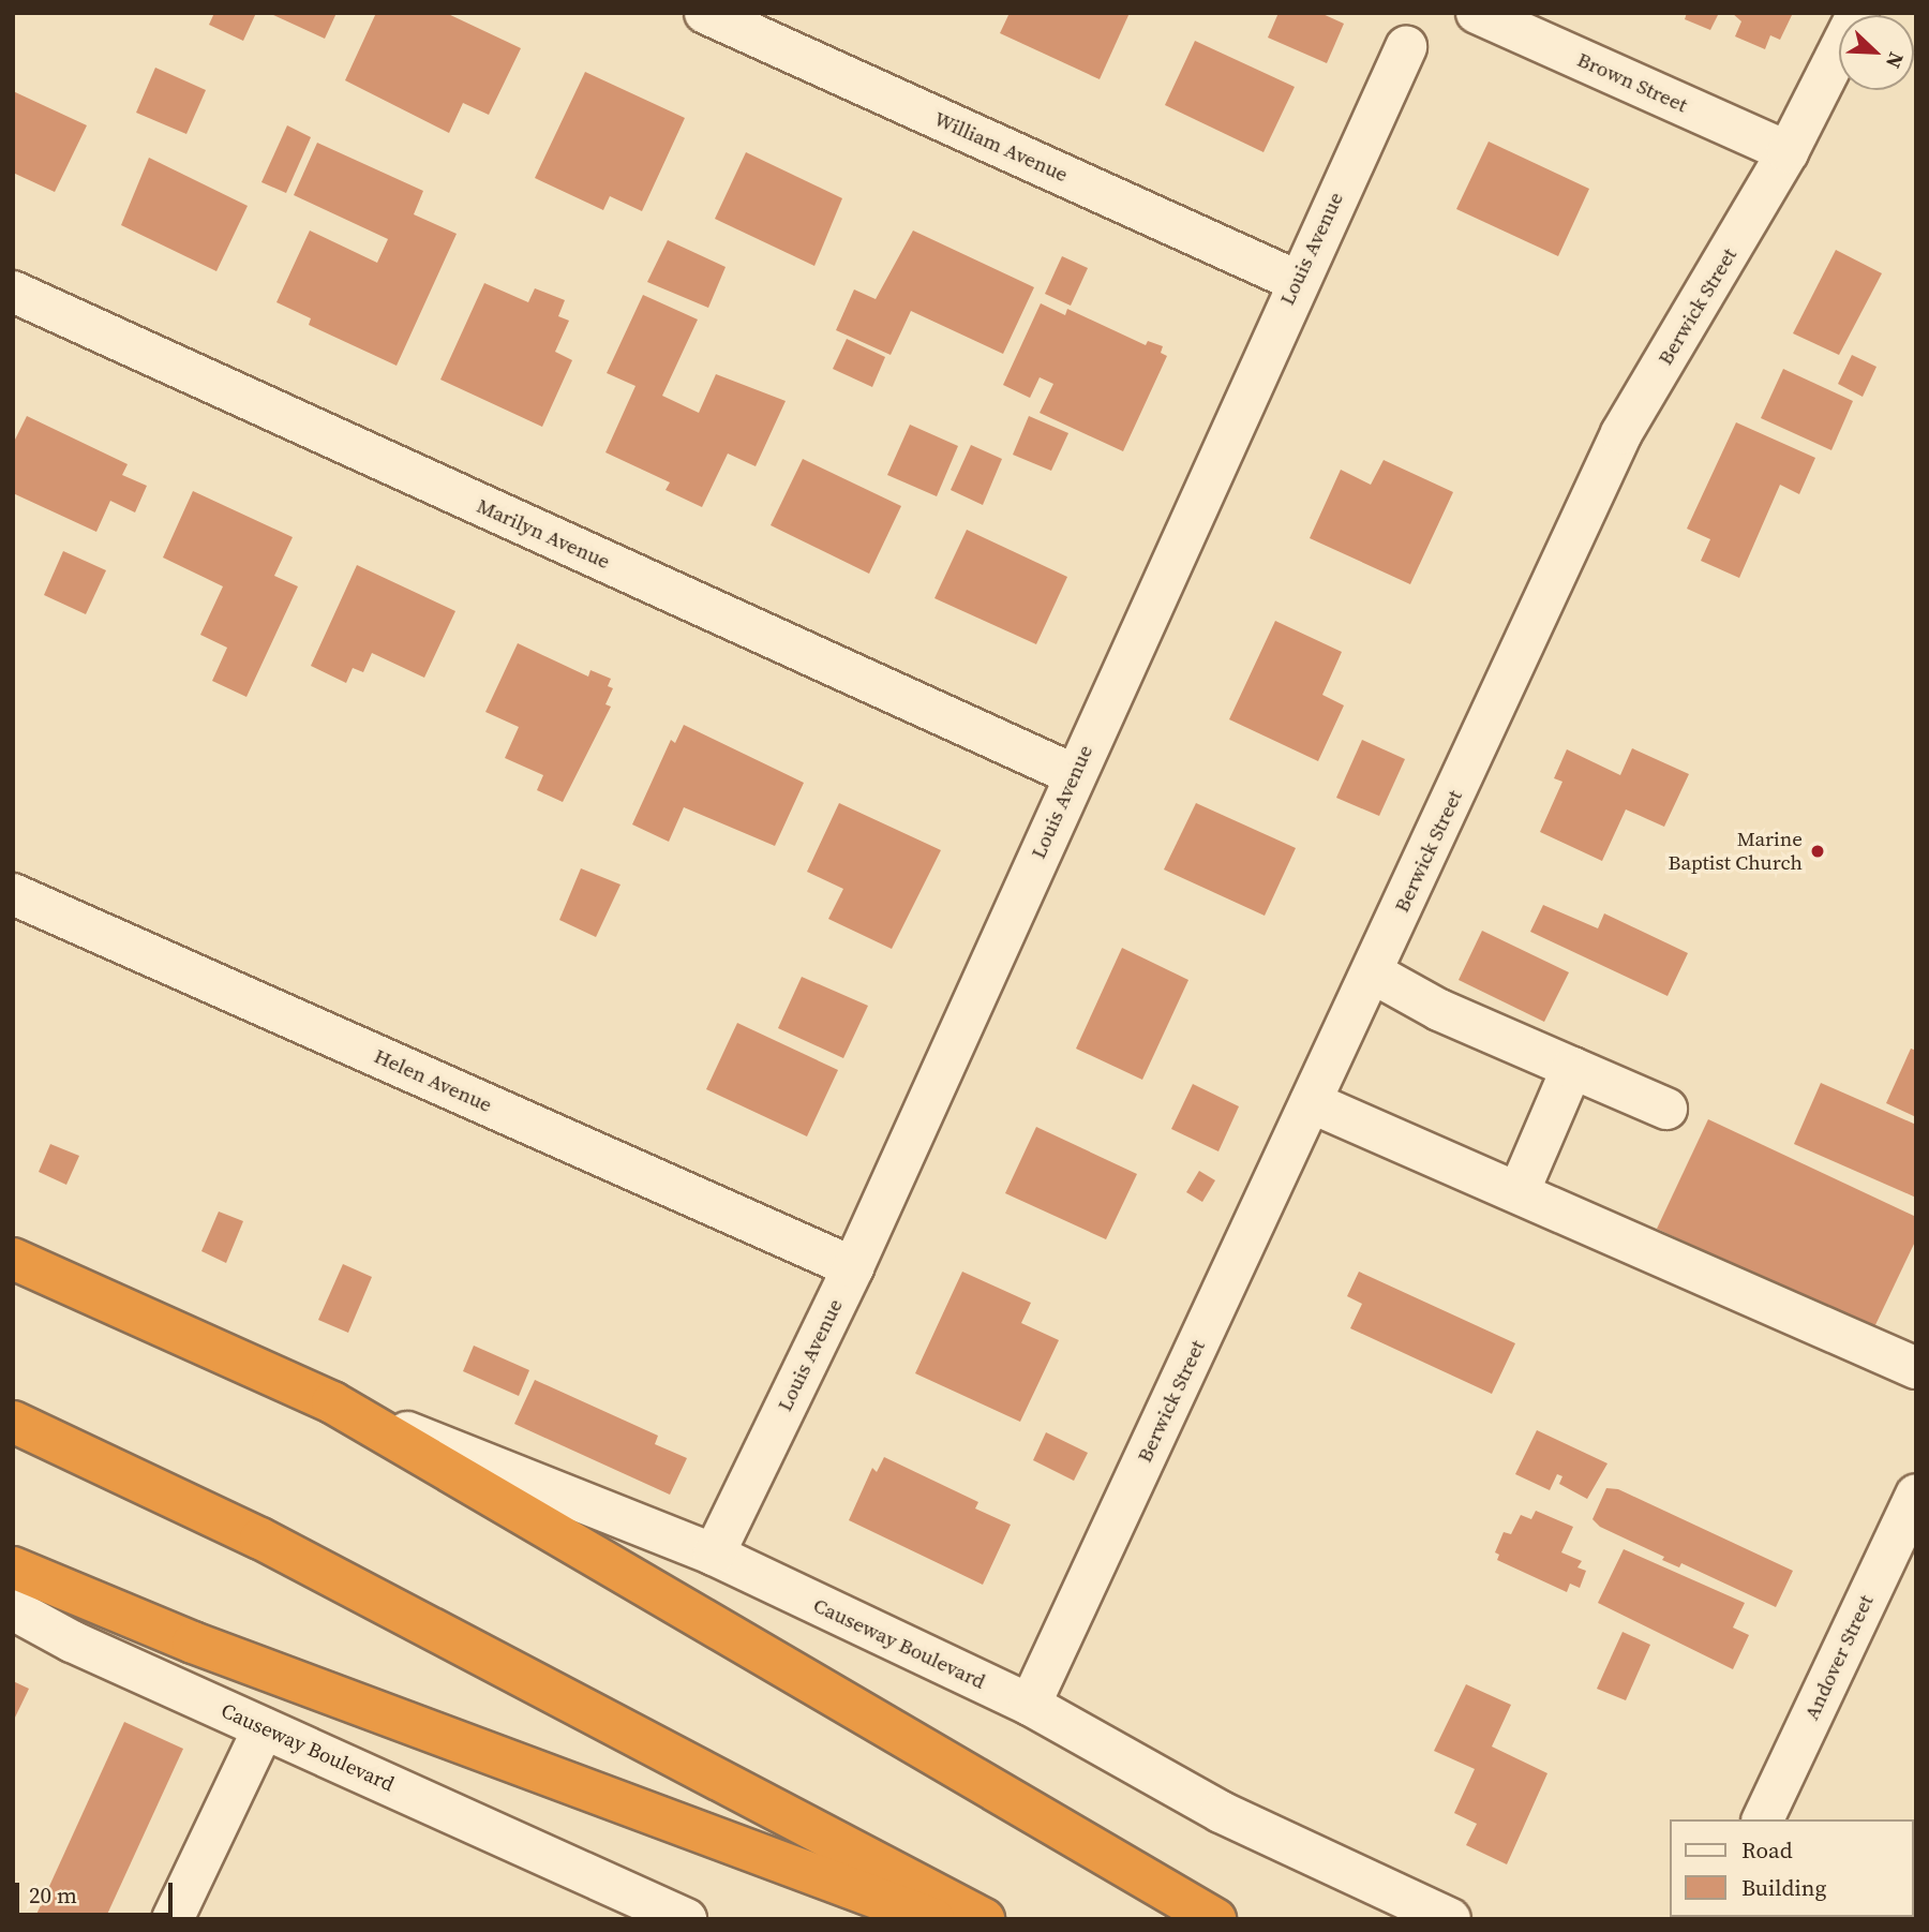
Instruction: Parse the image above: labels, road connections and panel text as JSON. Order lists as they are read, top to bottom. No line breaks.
{"streets":{"highway":["Causeway Boulevard"],"street":["Brown Street","William Avenue","Louis Avenue","Berwick Street","Marilyn Avenue","Helen Avenue","Andover Street"]},"crossings":[["Brown Street","Berwick Street"],["William Avenue","Louis Avenue"],["Louis Avenue","Marilyn Avenue"],["Louis Avenue","Helen Avenue"],["Louis Avenue","Causeway Boulevard"],["Berwick Street","Causeway Boulevard"]],"places":["Marine Baptist Church"],"legend":["Road","Building"],"scale_bar":"20 m","north":"bottom right"}
